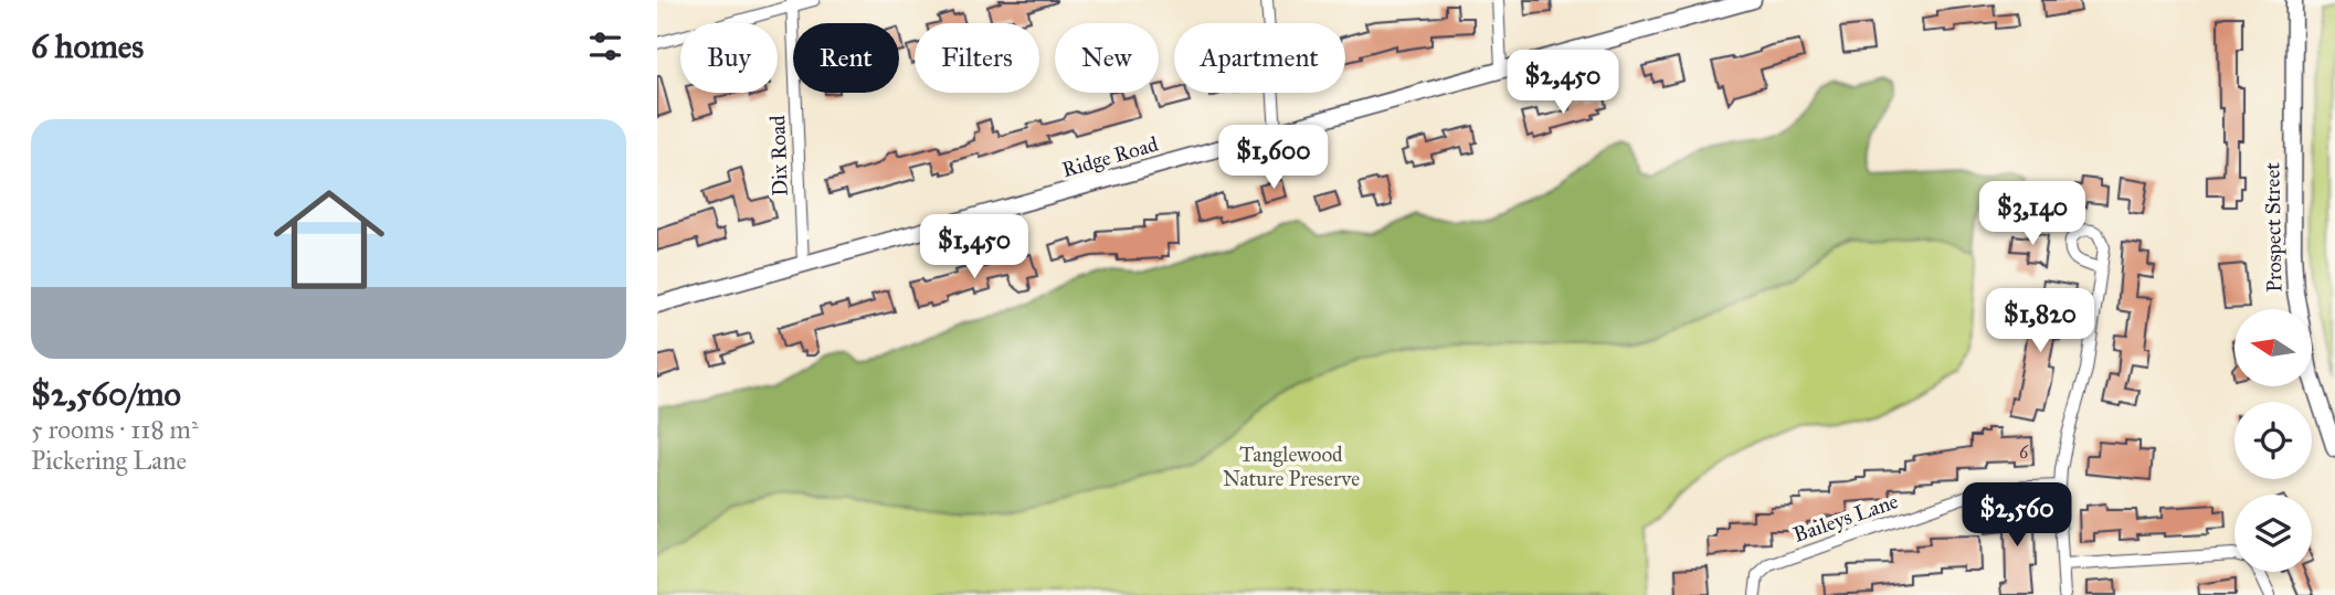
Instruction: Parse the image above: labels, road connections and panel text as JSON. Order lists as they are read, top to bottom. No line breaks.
{"streets":{"street":["Dix Road","Ridge Road","Prospect Street","Baileys Lane"]},"crossings":[["Dix Road","Ridge Road"]],"parks":["Tanglewood Nature Preserve"],"house_numbers":["6"],"north":"left","page":{"heading":"6 homes","chip":["Buy","Rent","Filters","New","Apartment"],"price":["$2,450","$1,600","$3,140","$1,450","$1,820","$2,560"],"list":[{"name":"$2,560/mo","note":"5 rooms · 118 m² · Pickering Lane"}]}}
